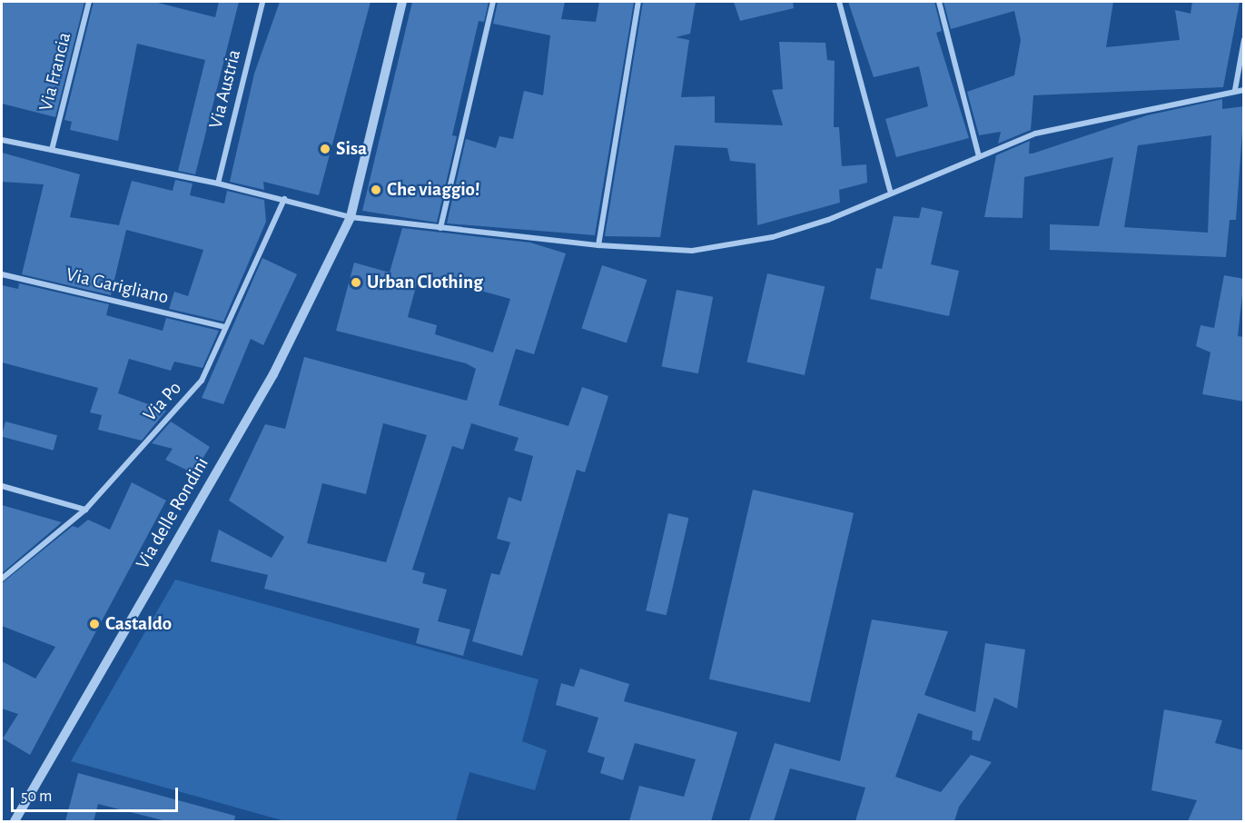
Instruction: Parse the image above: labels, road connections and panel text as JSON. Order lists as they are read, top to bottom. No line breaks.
{"streets":{"street":["Via Francia","Via Austria","Via Garigliano","Via Po","Via delle Rondini"]},"crossings":[["Via Garigliano","Via Po"]],"places":["Sisa","Che viaggio!","Urban Clothing","Castaldo"],"scale_bar":"50 m"}
